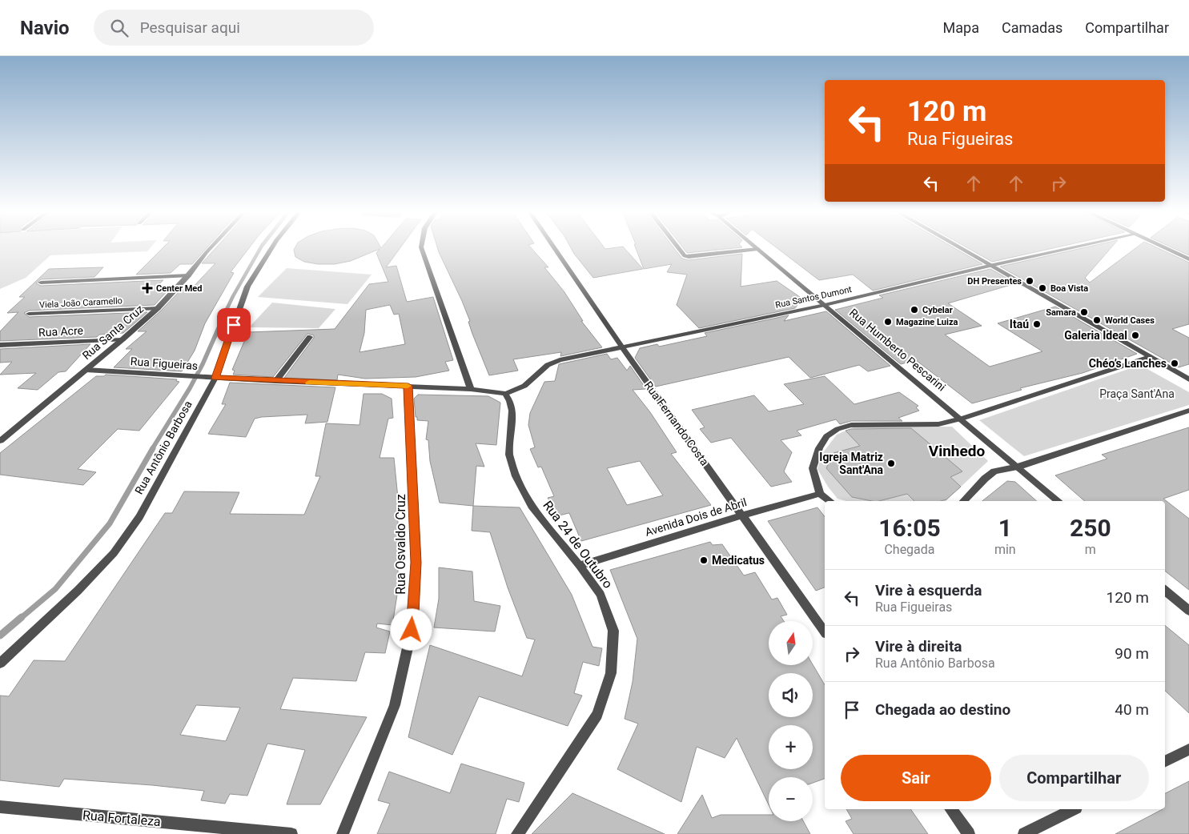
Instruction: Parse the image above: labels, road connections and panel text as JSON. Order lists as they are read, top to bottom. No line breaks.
{"streets":{"street":["Rua Santos Dumont","Viela João Caramello","Rua Acre","Rua Santa Cruz","Rua Humberto Pescarini","Rua Figueiras","Rua Fernando Costa","Rua Antônio Barbosa","Avenida Dois de Abril","Rua Osvaldo Cruz","Rua 24 de Outubro","Rua Fortaleza"]},"crossings":[["Rua Santos Dumont","Rua Humberto Pescarini"],["Rua Santos Dumont","Rua Figueiras"],["Rua Santos Dumont","Rua Fernando Costa"],["Rua Santos Dumont","Rua 24 de Outubro"],["Viela João Caramello","Rua Santa Cruz"],["Rua Acre","Rua Santa Cruz"],["Rua Santa Cruz","Rua Figueiras"],["Rua Figueiras","Rua Antônio Barbosa"],["Rua Figueiras","Rua Osvaldo Cruz"],["Rua Figueiras","Rua 24 de Outubro"],["Rua Fernando Costa","Avenida Dois de Abril"],["Avenida Dois de Abril","Rua 24 de Outubro"]],"districts":["Vinhedo"],"parks":["Praça Sant'Ana"],"places":{"other":["DH Presentes","Boa Vista","Cybelar","Samara","World Cases","Magazine Luiza","Itaú","Galeria Ideal","Chéo’s Lanches","Igreja Matriz Sant'Ana","Medicatus"],"health":["Center Med"]},"north":"top","page":{"header":"Navio","search":"Pesquisar aqui","nav":["Mapa","Camadas","Compartilhar"],"turn":["120 m","Rua Figueiras"],"eta":["16:05","Chegada","1","min","250","m"],"list":[{"name":"Vire à esquerda","note":"Rua Figueiras","value":"120 m"},{"name":"Vire à direita","note":"Rua Antônio Barbosa","value":"90 m"},{"name":"Chegada ao destino","value":"40 m"}],"map_buttons":["+","−"],"buttons":["Sair","Compartilhar"]}}
